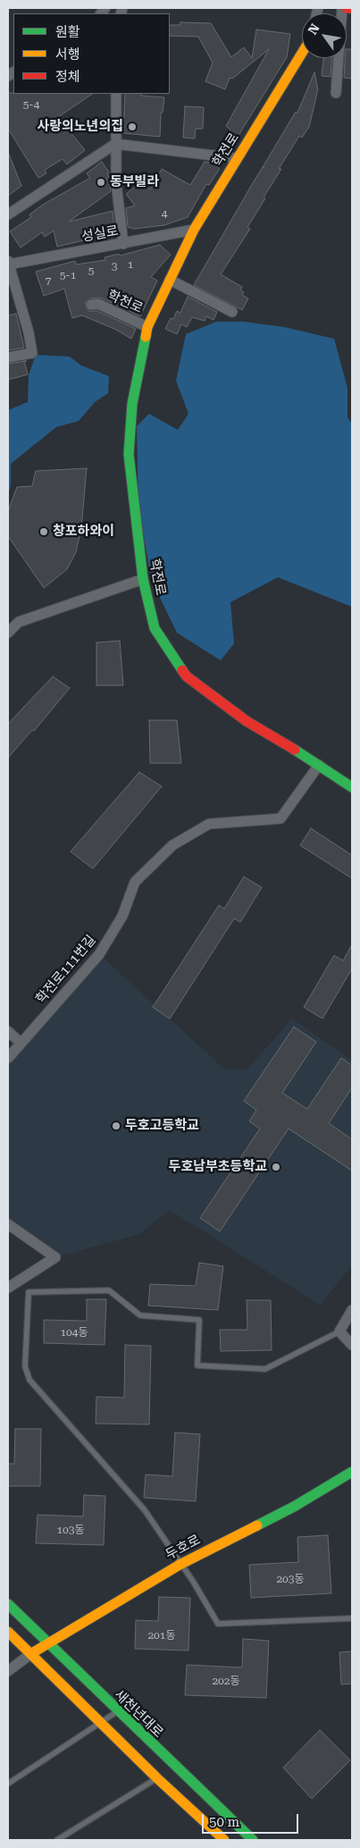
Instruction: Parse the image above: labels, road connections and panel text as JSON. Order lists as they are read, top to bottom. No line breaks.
{"streets":{"street":["학전로","성실로","학천로","학전로111번길","두호로","새천년대로"]},"crossings":[["학전로","성실로"],["학전로","학천로"],["학전로","학전로111번길"],["두호로","새천년대로"]],"places":["사랑의노년의집","동부빌라","창포하와이","두호고등학교","두호남부초등학교"],"house_numbers":["5-4","4","1","3","5","5-1","7","104동","103동","203동","201동","202동"],"legend":["원활","서행","정체"],"scale_bar":"50 m","north":"top left"}
